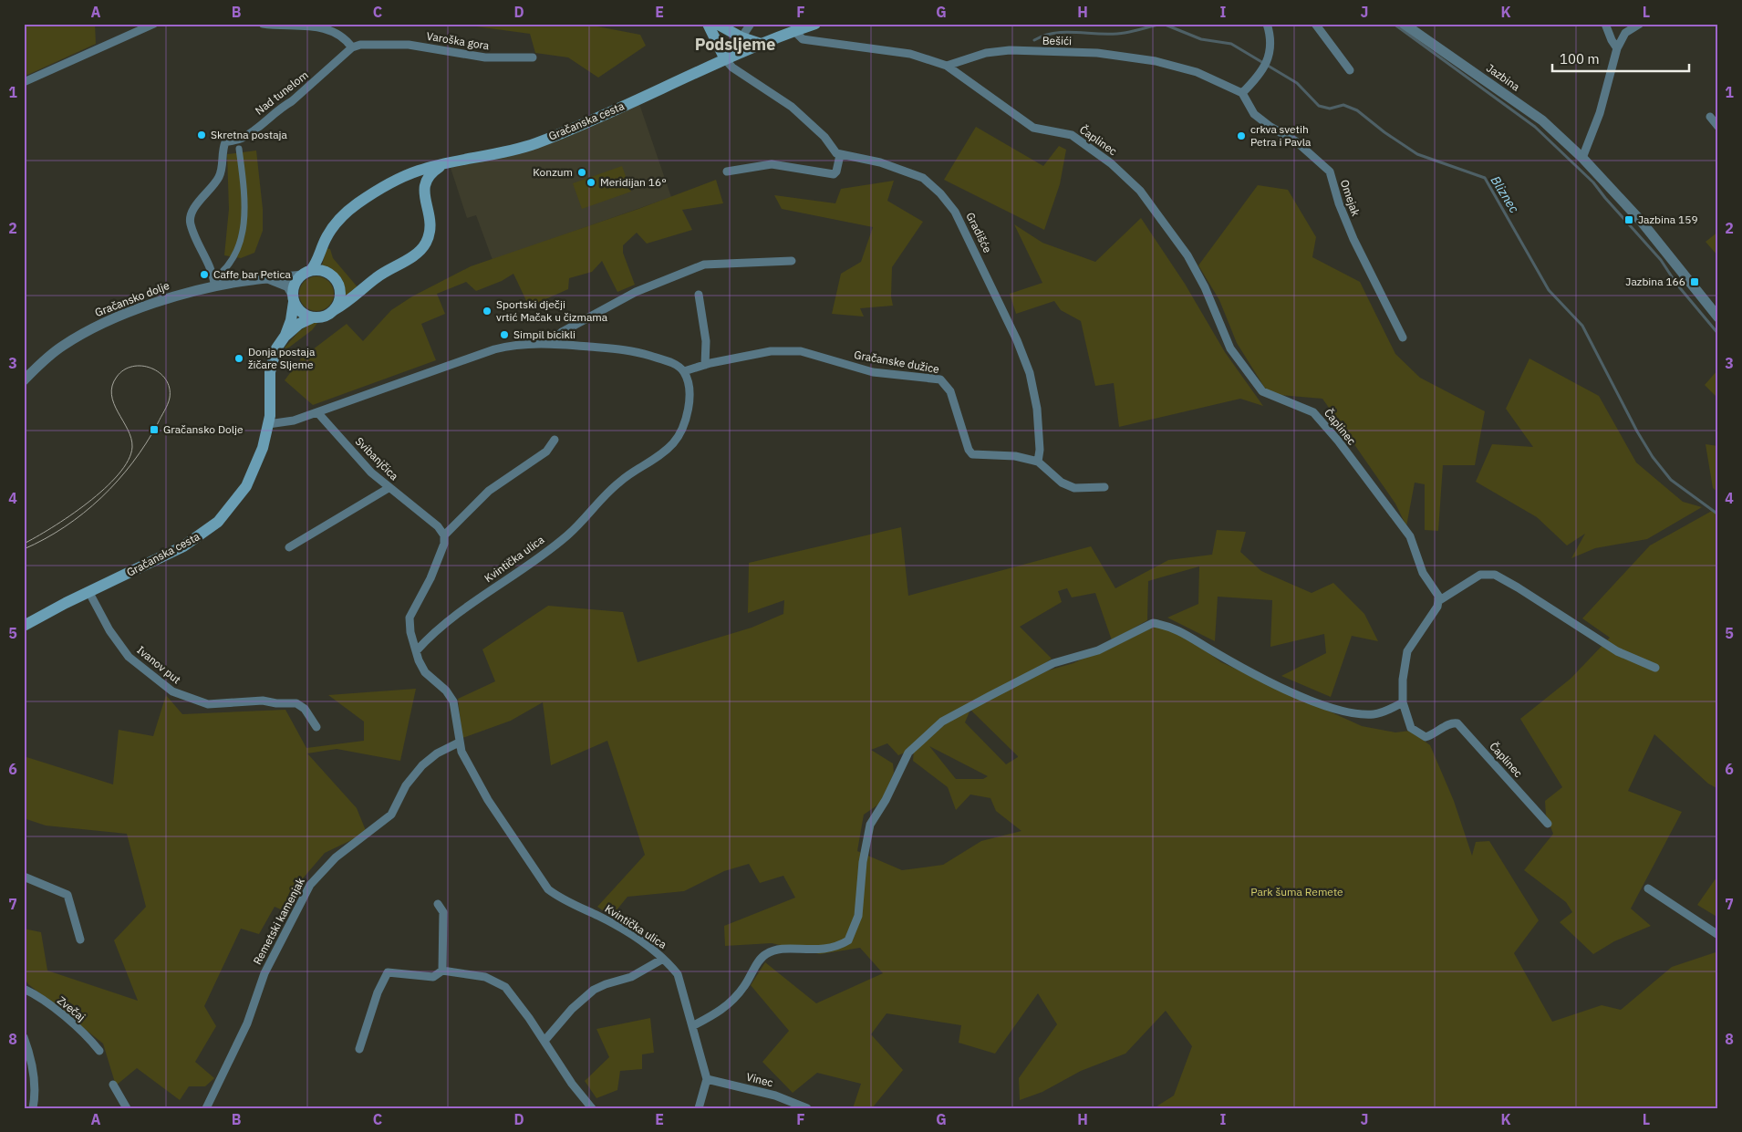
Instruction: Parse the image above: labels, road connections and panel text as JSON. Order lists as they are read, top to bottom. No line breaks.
{"streets":{"main road":["Gračanska cesta"],"street":["Varoška gora","Bešići","Jazbina","Nad tunelom","Čaplinec","Omejak","Gradišće","Gračansko dolje","Gračanske dužice","Svibanjčica","Kvintička ulica","Ivanov put","Remetski kamenjak","Zvečaj","Vinec"]},"crossings":[["Varoška gora","Nad tunelom"],["Bešići","Čaplinec"],["Bešići","Omejak"],["Nad tunelom","Gračansko dolje"],["Gračanska cesta","Gračansko dolje"],["Gračanska cesta","Ivanov put"],["Gradišće","Gračanske dužice"],["Gračanske dužice","Kvintička ulica"],["Kvintička ulica","Remetski kamenjak"],["Kvintička ulica","Vinec"]],"districts":["Podsljeme"],"water":["Bliznec"],"parks":["Park šuma Remete"],"places":{"other":["Skretna postaja","crkva svetih Petra i Pavla","Konzum","Meridijan 16°","Caffe bar Petica","Sportski dječji vrtić Mačak u čizmama","Simpil bicikli","Donja postaja žičare Sljeme"],"transit":["Jazbina 159","Jazbina 166","Gračansko Dolje"]},"scale_bar":"100 m","grid":{"columns":["A","B","C","D","E","F","G","H","I","J","K","L"],"rows":["1","2","3","4","5","6","7","8"]}}
